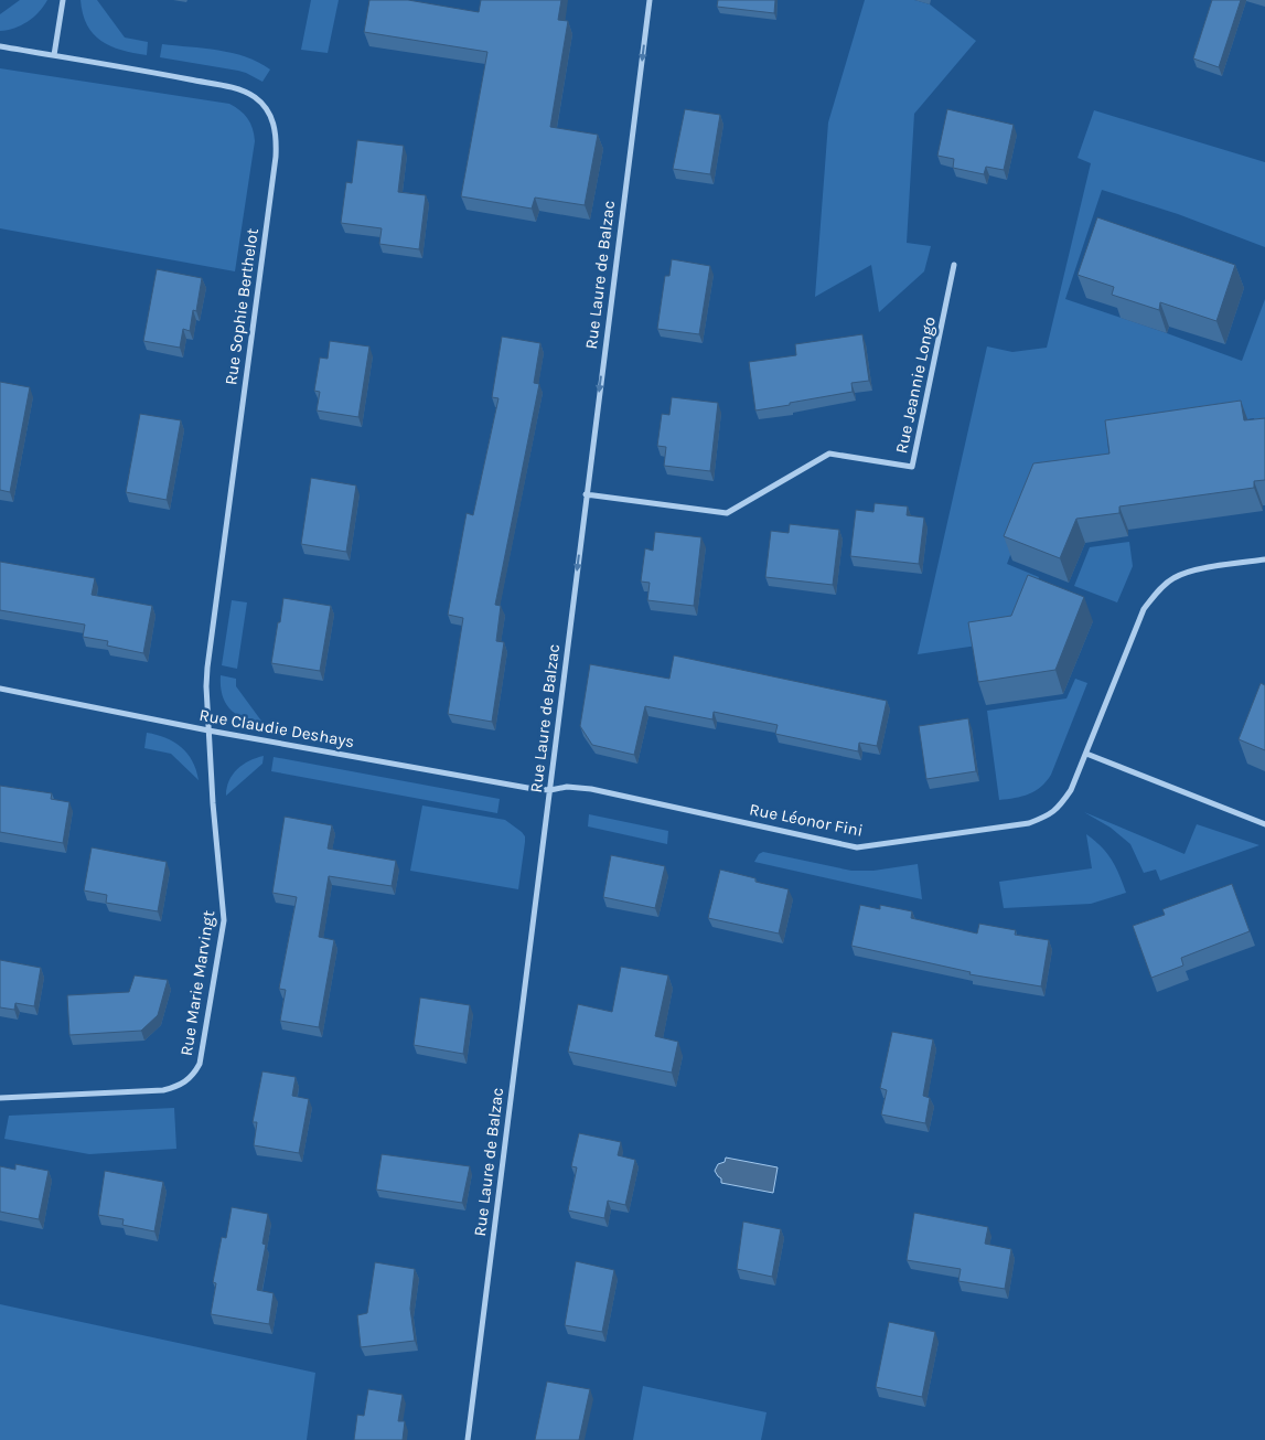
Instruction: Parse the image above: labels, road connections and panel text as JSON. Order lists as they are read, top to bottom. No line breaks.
{"streets":{"street":["Rue Laure de Balzac","Rue Sophie Berthelot","Rue Jeannie Longo","Rue Claudie Deshays","Rue Léonor Fini","Rue Marie Marvingt"]},"crossings":[["Rue Laure de Balzac","Rue Jeannie Longo"],["Rue Laure de Balzac","Rue Claudie Deshays"],["Rue Laure de Balzac","Rue Léonor Fini"],["Rue Sophie Berthelot","Rue Claudie Deshays"],["Rue Sophie Berthelot","Rue Marie Marvingt"],["Rue Claudie Deshays","Rue Léonor Fini"],["Rue Claudie Deshays","Rue Marie Marvingt"]],"one_way":["Rue Laure de Balzac"]}
